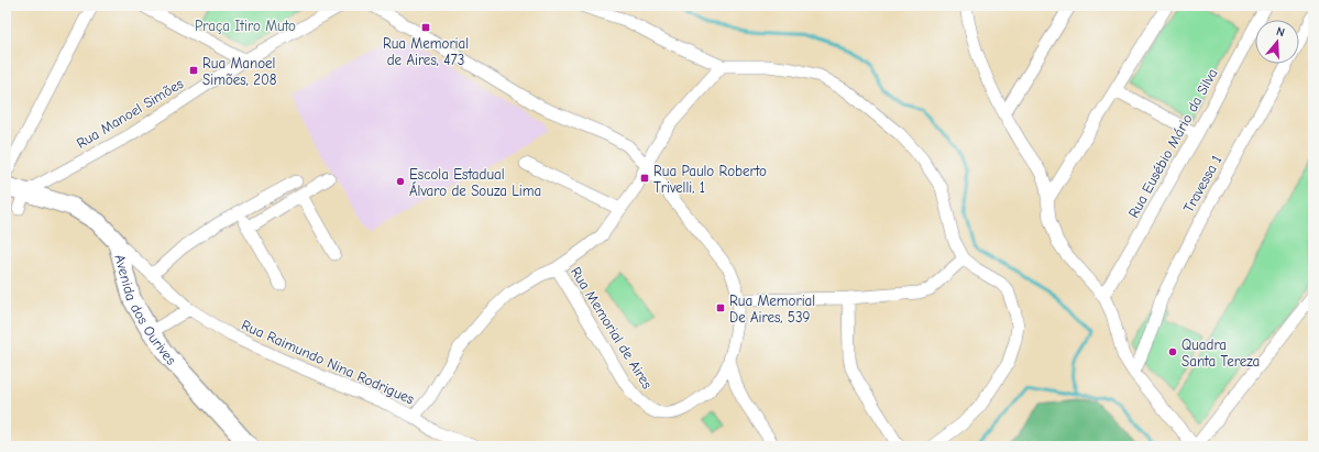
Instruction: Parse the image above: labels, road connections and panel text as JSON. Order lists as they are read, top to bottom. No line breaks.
{"streets":{"main road":["Avenida dos Ourives"],"street":["Rua Manoel Simões","Rua Eusébio Mário da Silva","Travessa 1","Rua Memorial de Aires","Rua Raimundo Nina Rodrigues"]},"crossings":[["Rua Manoel Simões","Avenida dos Ourives"],["Avenida dos Ourives","Rua Raimundo Nina Rodrigues"]],"parks":["Praça Itiro Muto"],"places":{"transit":["Rua Memorial de Aires, 473","Rua Manoel Simões, 208","Rua Paulo Roberto Trivelli, 1","Rua Memorial De Aires, 539"],"other":["Escola Estadual Álvaro de Souza Lima","Quadra Santa Tereza"]},"north":"top"}
